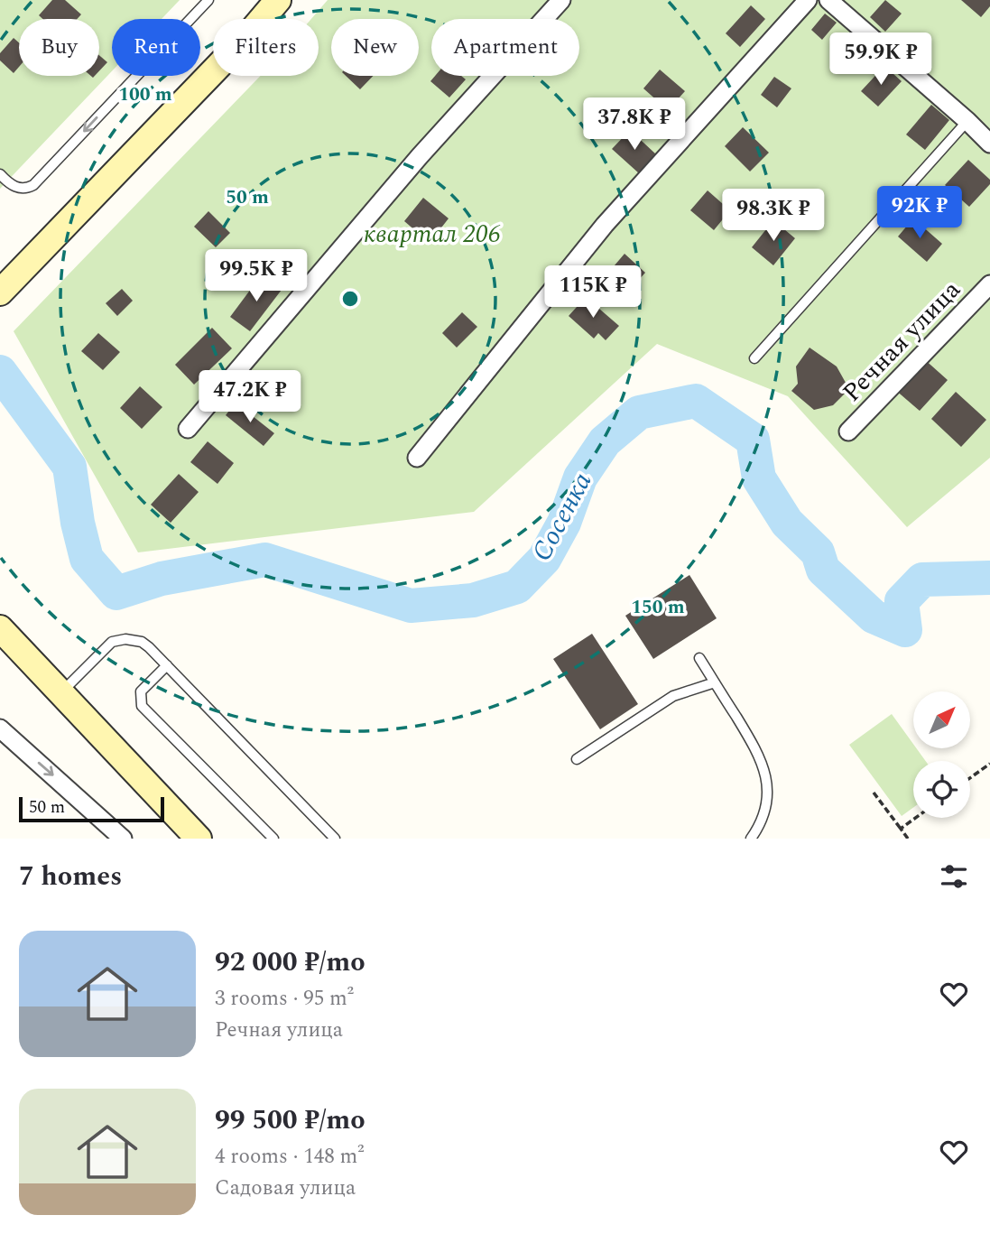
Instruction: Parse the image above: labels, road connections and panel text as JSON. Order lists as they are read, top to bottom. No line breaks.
{"streets":{"street":["Речная улица"]},"water":["Сосенка"],"parks":["квартал 206"],"scale_bar":"50 m","north":"top right","page":{"chip":["Buy","Rent","Filters","New","Apartment"],"price":["59.9K ₽","37.8K ₽","92K ₽","98.3K ₽","99.5K ₽","115K ₽","47.2K ₽"],"scale":"50 m","heading":"7 homes","list":[{"name":"92 000 ₽/mo","note":"3 rooms · 95 m² · Речная улица"},{"name":"99 500 ₽/mo","note":"4 rooms · 148 m² · Садовая улица"}]},"rings":["100 m","50 m","150 m"]}
